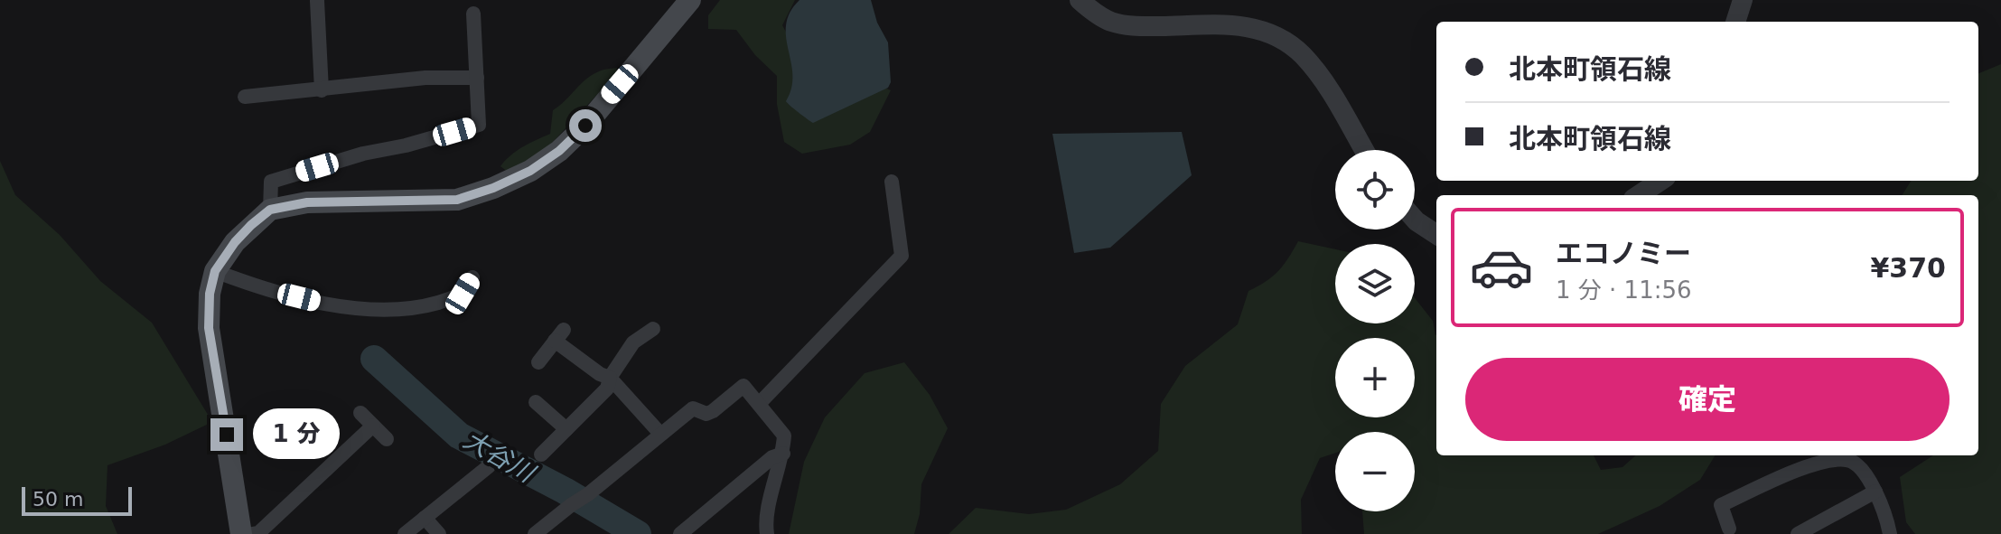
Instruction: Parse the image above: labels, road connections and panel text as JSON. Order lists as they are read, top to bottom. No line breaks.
{"water":["大谷川"],"scale_bar":"50 m","page":{"banner":["北本町領石線","北本町領石線"],"map_buttons":["+","−"],"list":[{"name":"エコノミー","note":"1 分 · 11:56","value":"¥370"}],"buttons":"確定","bubble":"1 分","scale":"50 m"}}
